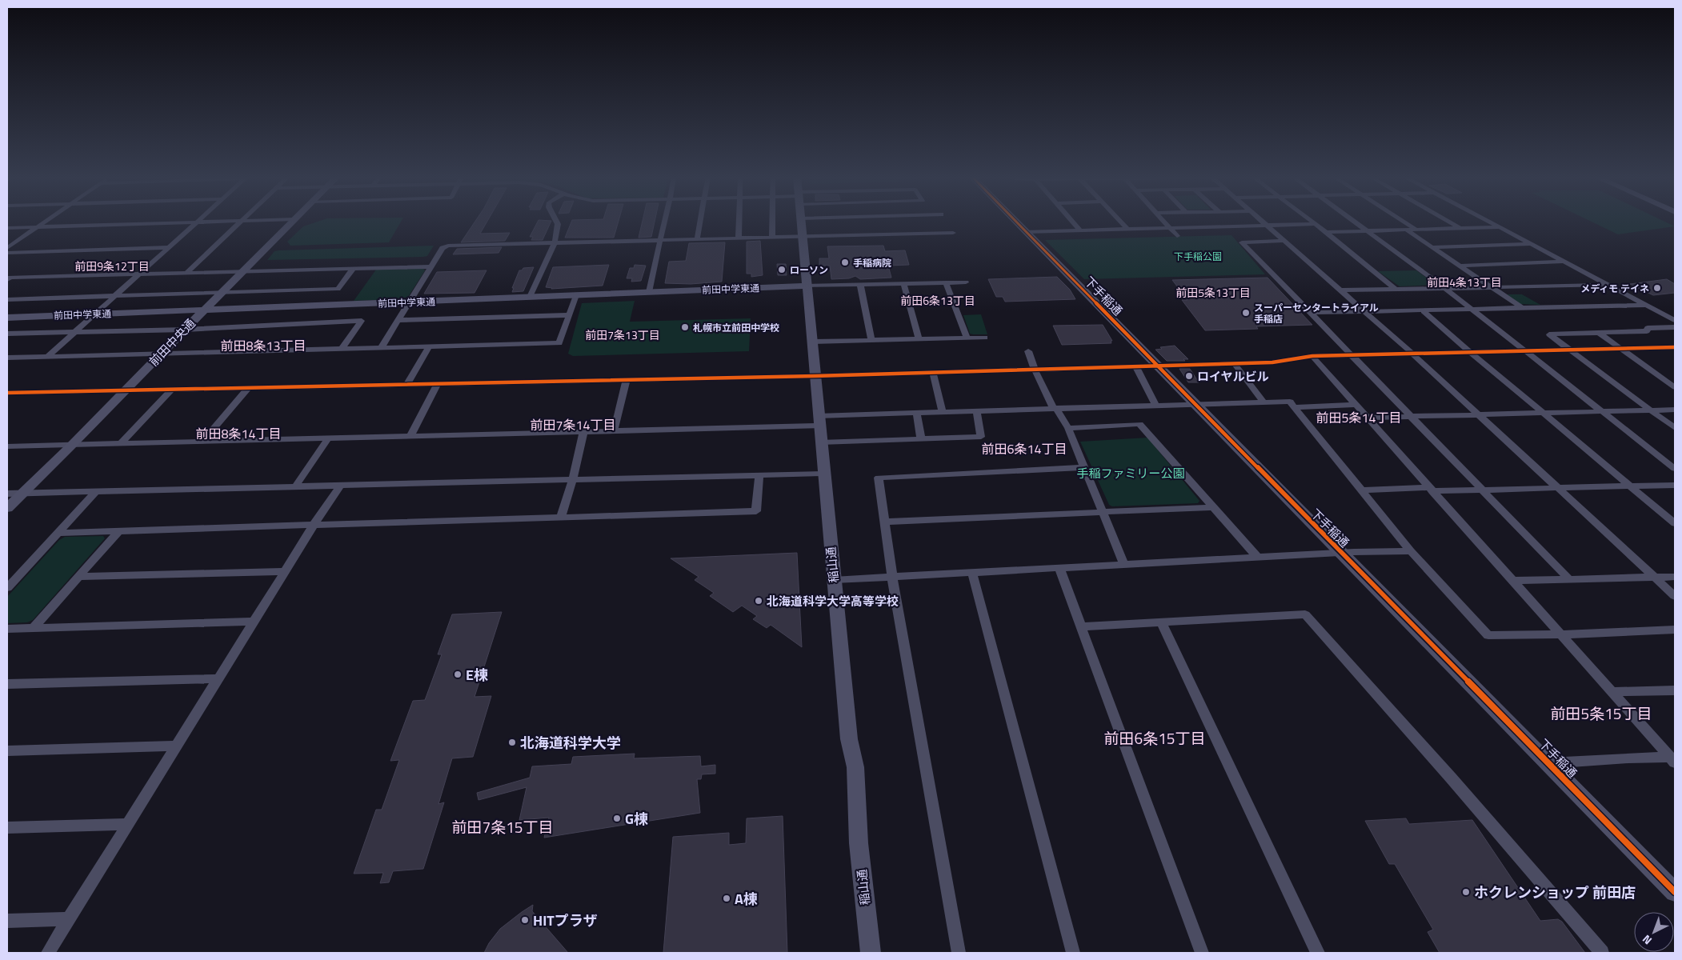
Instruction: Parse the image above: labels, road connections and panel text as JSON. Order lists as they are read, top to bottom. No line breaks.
{"streets":{"street":["前田中学東通","下手稲通","前田中央通","稲山通"]},"crossings":[["前田中学東通","前田中央通"],["前田中学東通","稲山通"]],"districts":["前田9条12丁目","前田4条13丁目","前田5条13丁目","前田6条13丁目","前田7条13丁目","前田8条13丁目","前田5条14丁目","前田7条14丁目","前田8条14丁目","前田6条14丁目","前田5条15丁目","前田6条15丁目","前田7条15丁目"],"parks":["下手稲公園","手稲ファミリー公園"],"places":["手稲病院","ローソン","メディモ テイネ","スーパーセンタートライアル 手稲店","札幌市立前田中学校","ロイヤルビル","北海道科学大学高等学校","E棟","北海道科学大学","G棟","ホクレンショップ 前田店","A棟","HITプラザ"],"north":"bottom left"}
